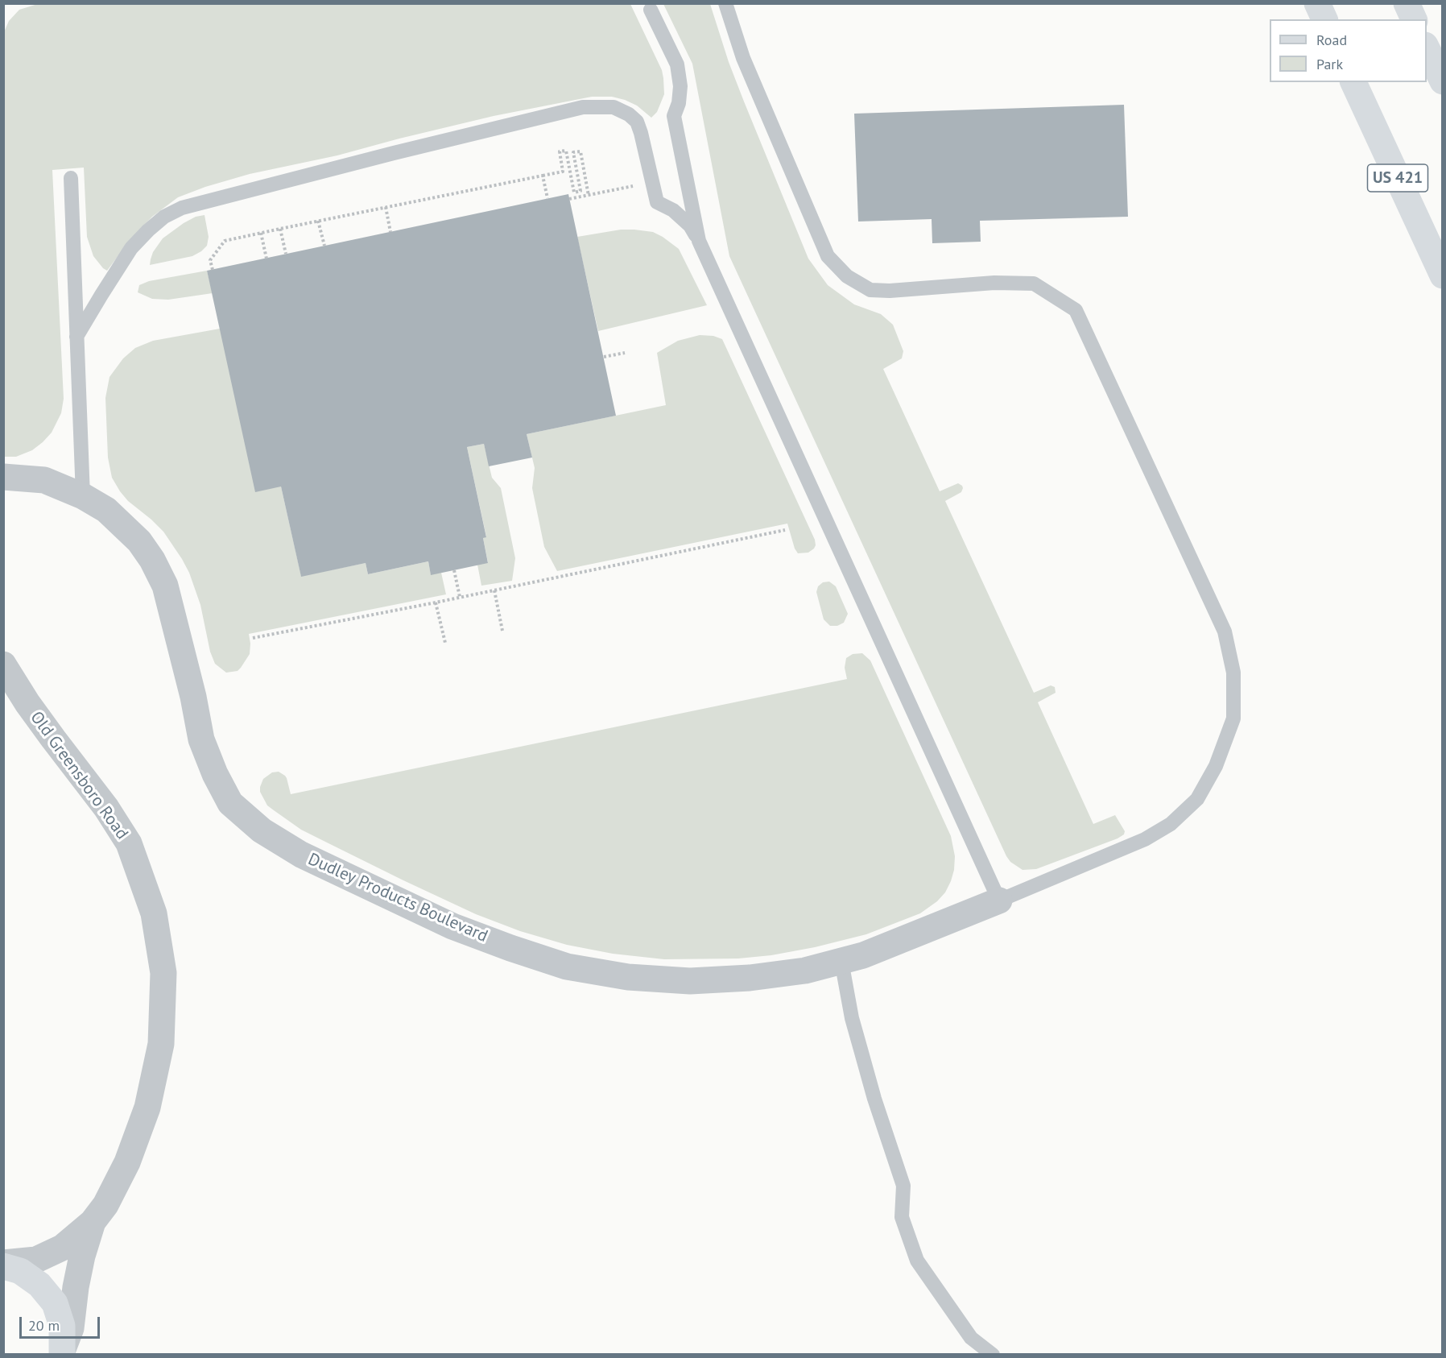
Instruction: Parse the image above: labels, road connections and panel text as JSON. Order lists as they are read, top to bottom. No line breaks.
{"streets":{"main road":["US 421"],"street":["Old Greensboro Road","Dudley Products Boulevard"]},"legend":["Road","Park"],"scale_bar":"20 m"}
